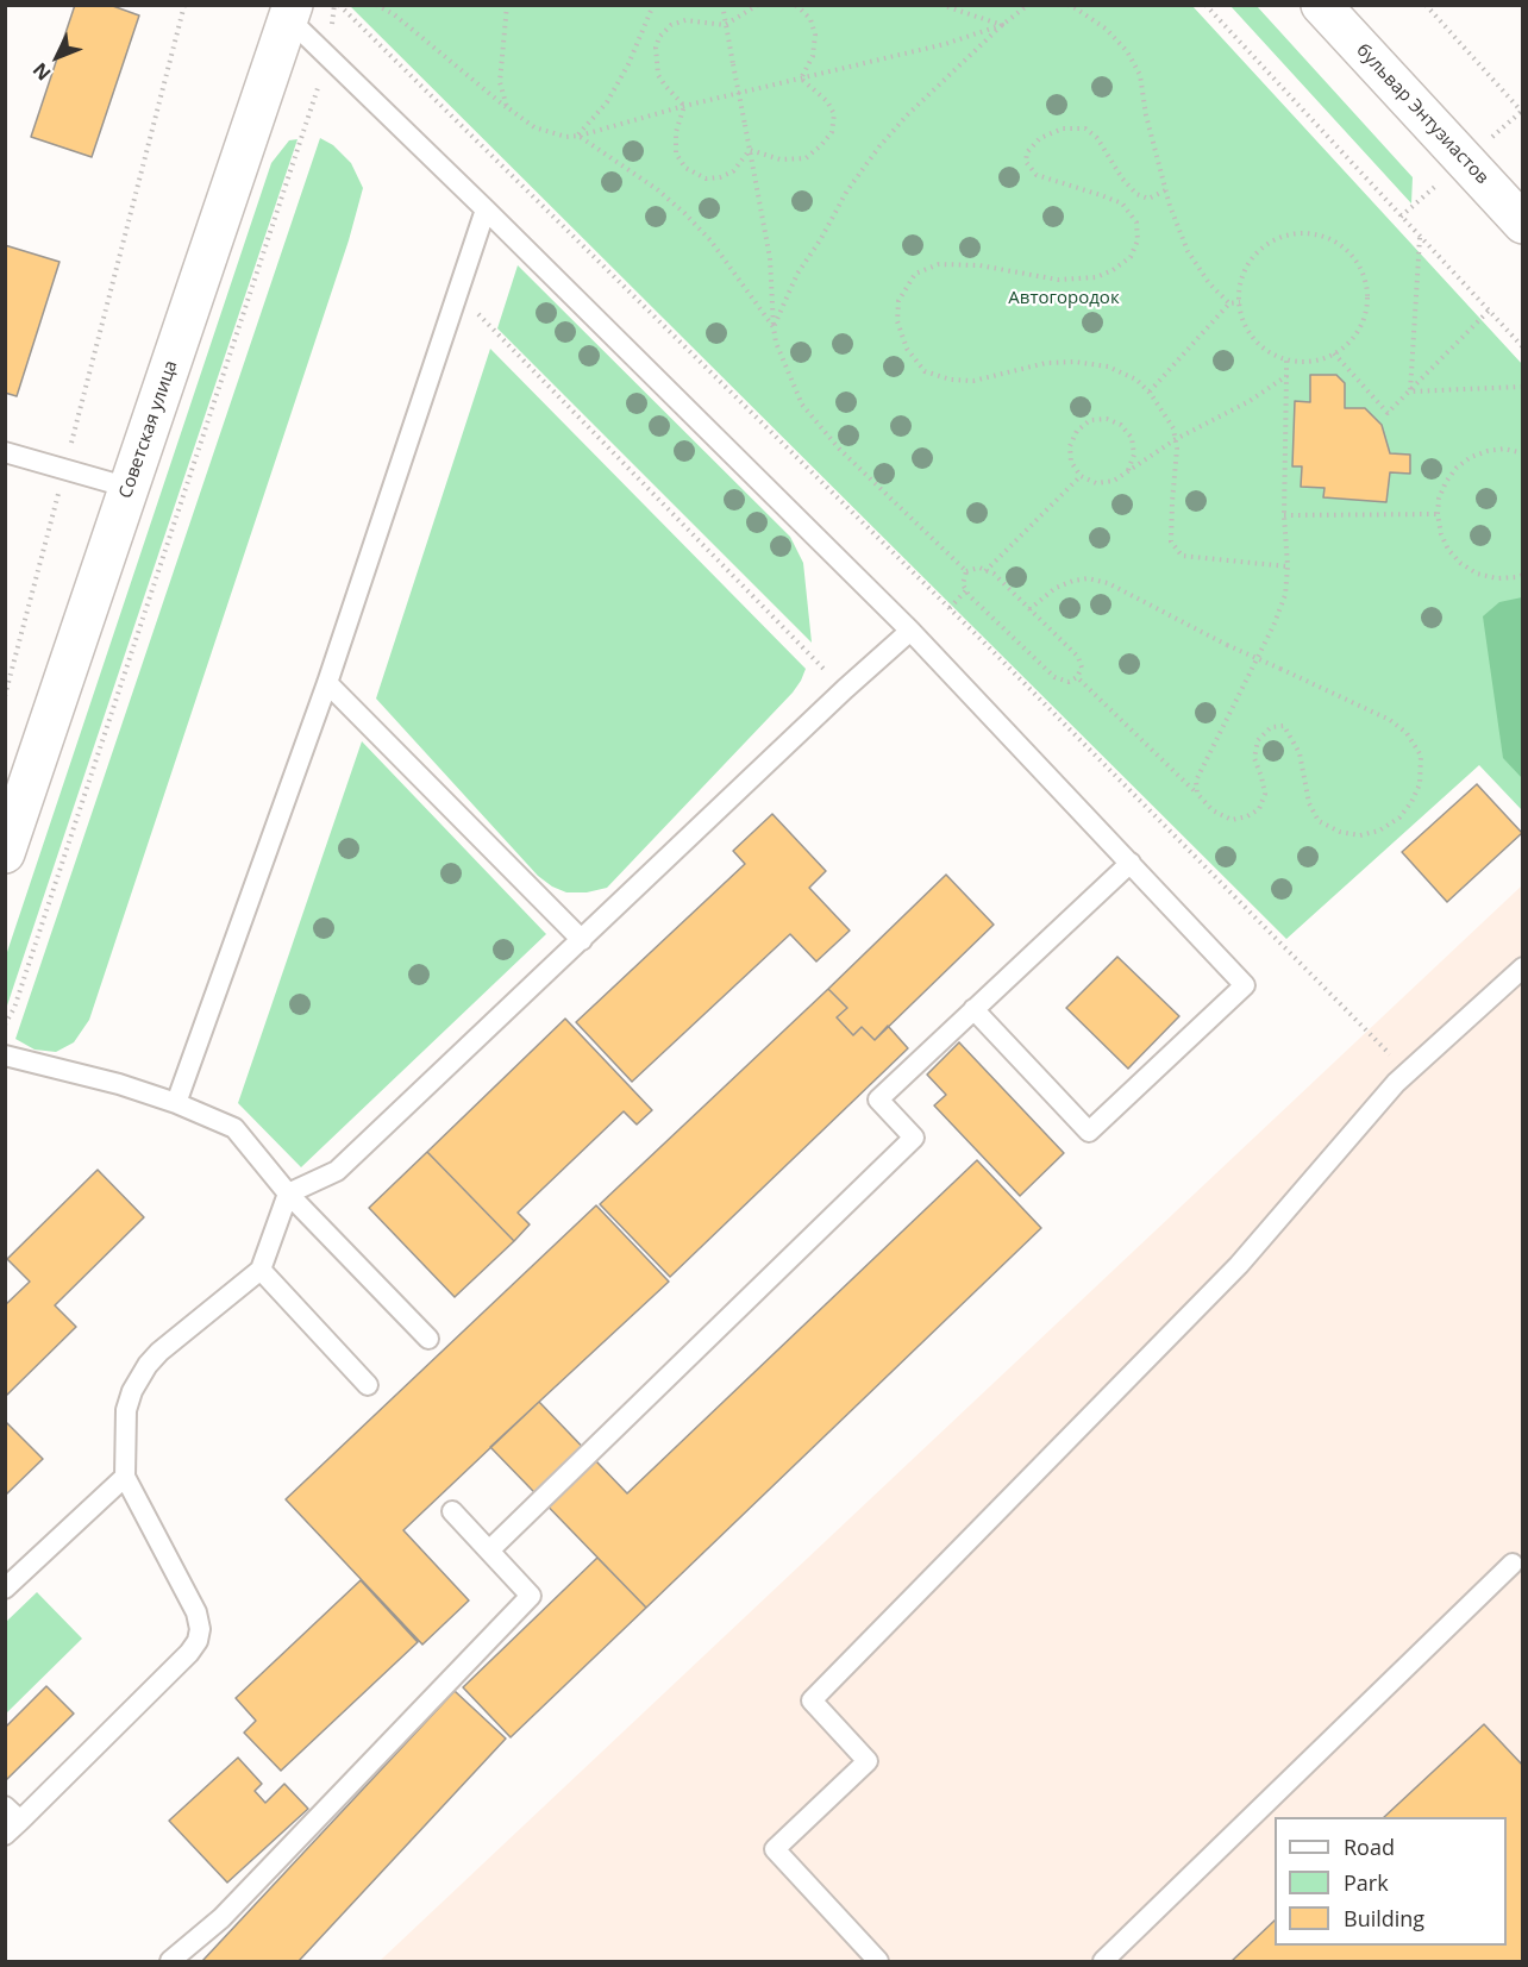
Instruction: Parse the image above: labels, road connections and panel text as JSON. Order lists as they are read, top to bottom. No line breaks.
{"streets":{"main road":["бульвар Энтузиастов","Советская улица"]},"parks":["Автогородок"],"legend":["Road","Park","Building"],"north":"bottom left"}
